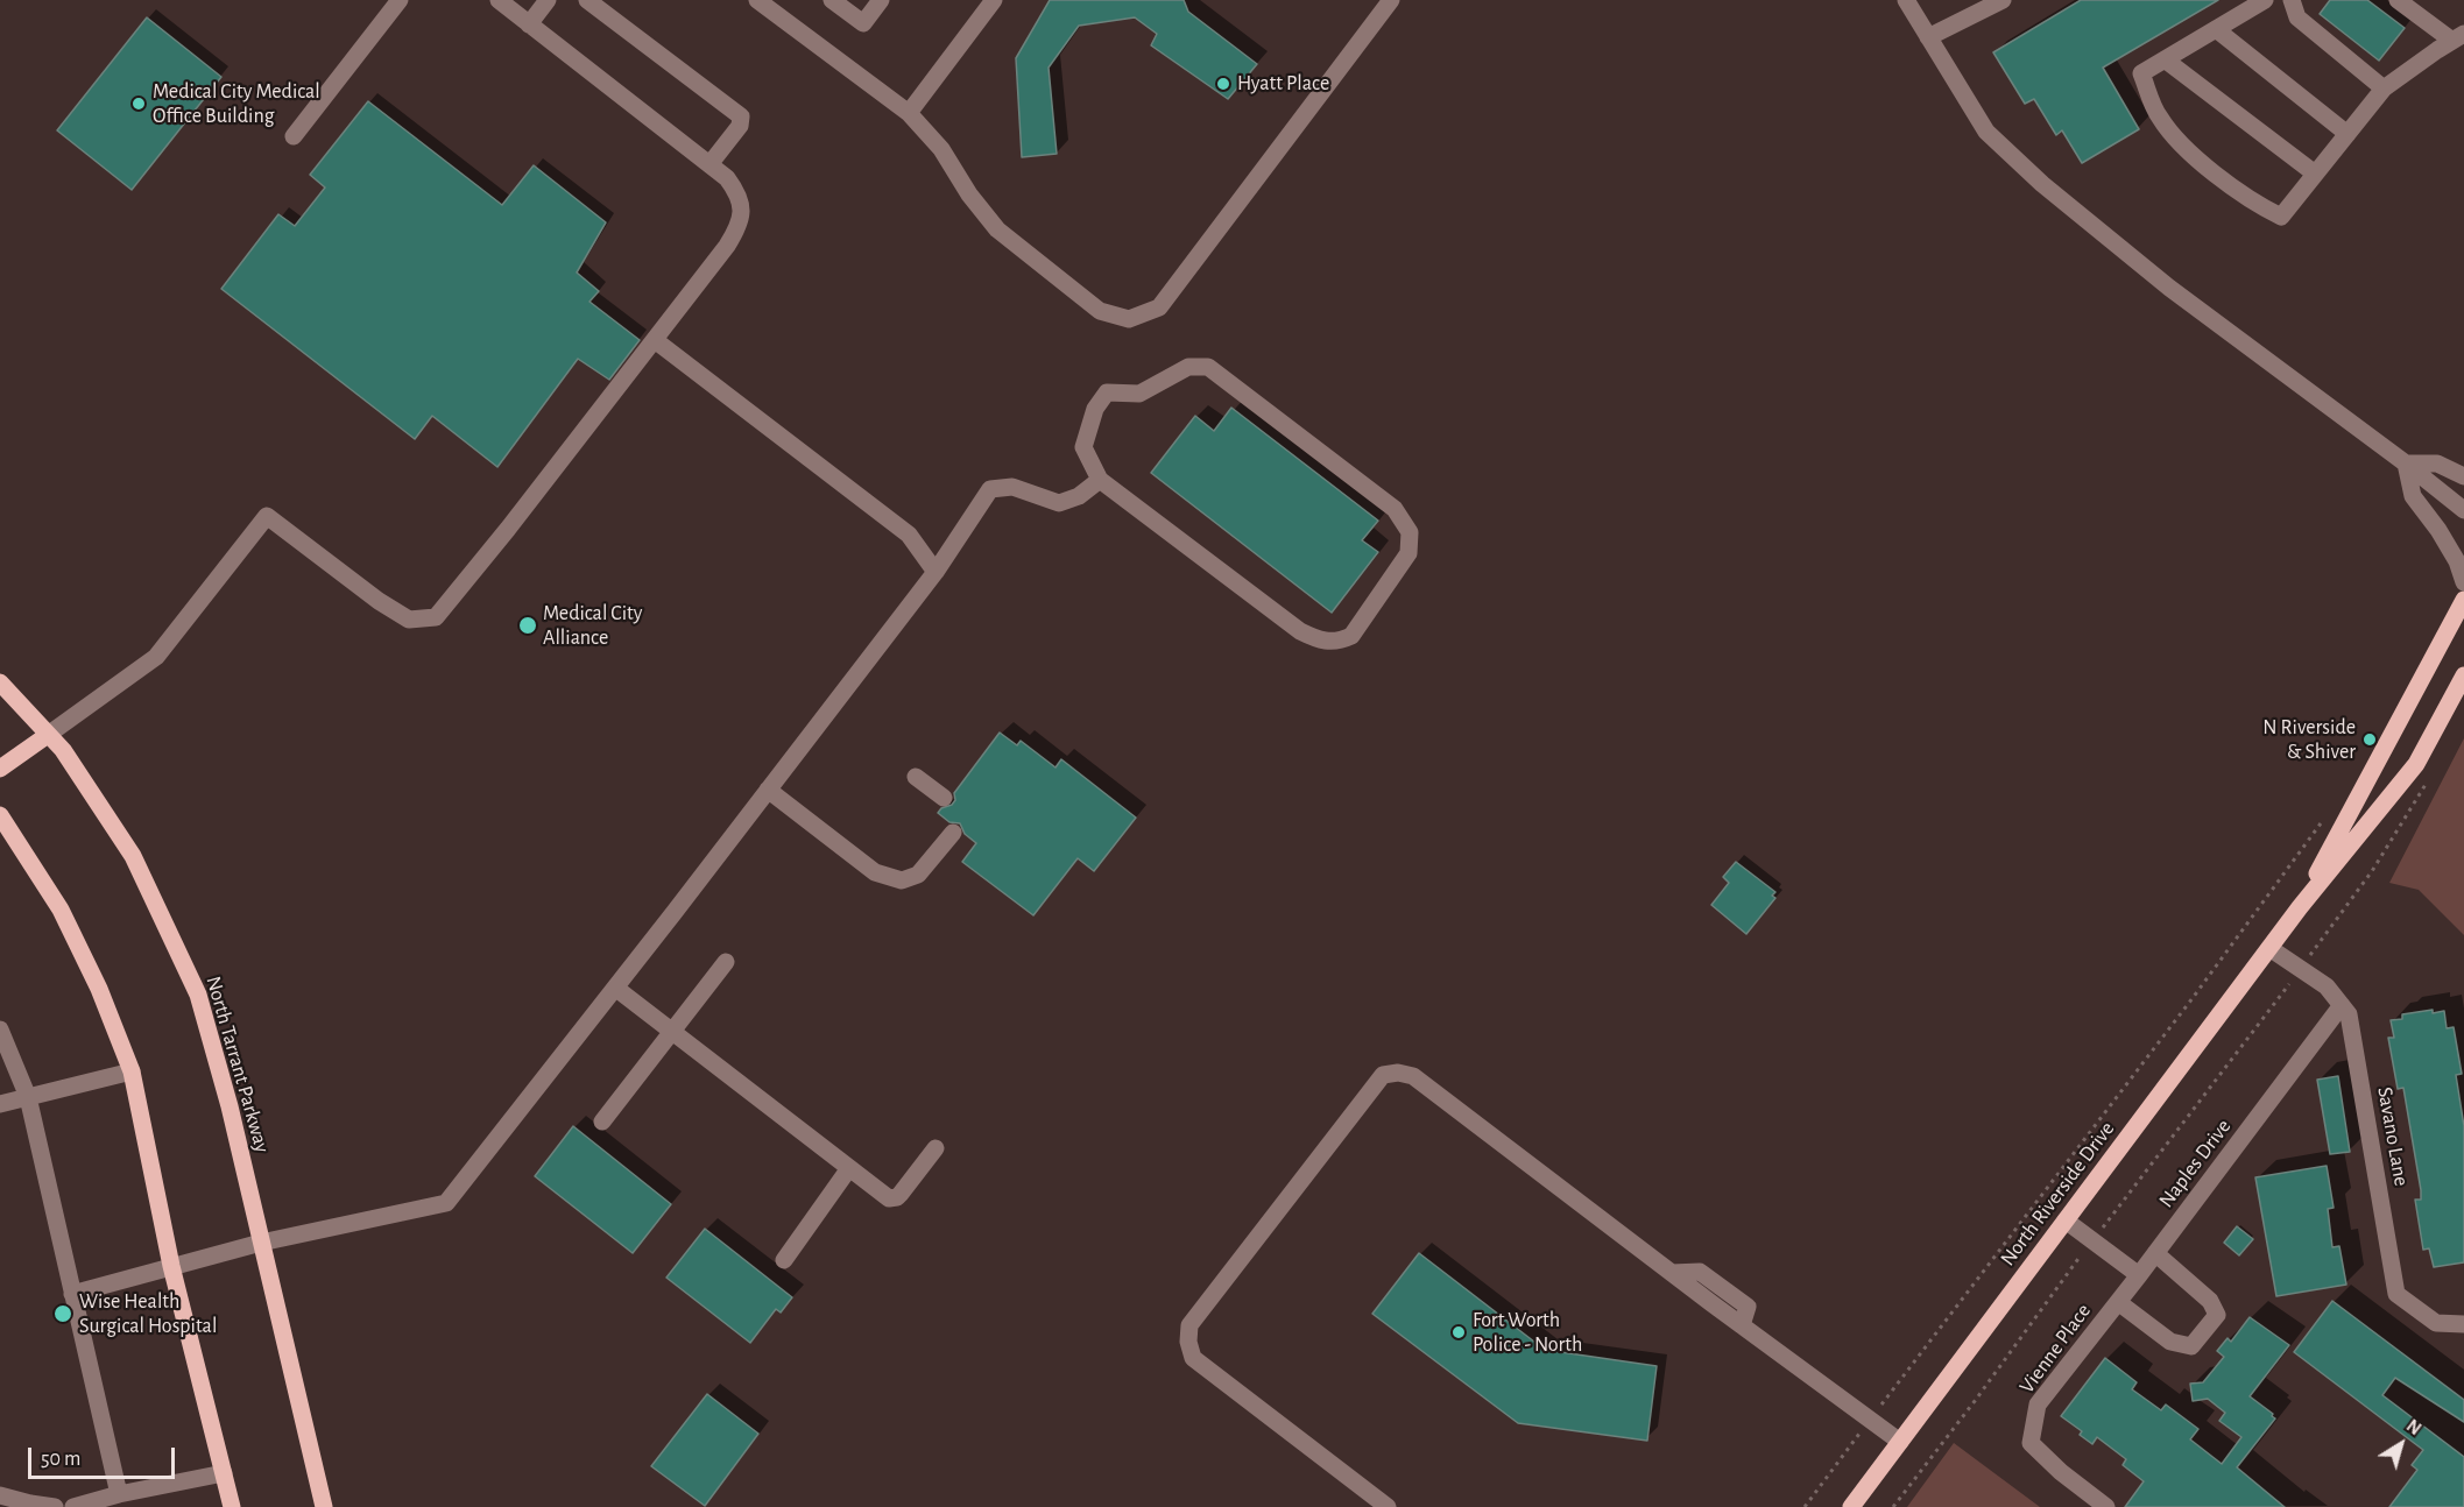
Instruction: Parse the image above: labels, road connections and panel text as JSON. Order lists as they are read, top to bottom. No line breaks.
{"streets":{"main road":["North Tarrant Parkway","North Riverside Drive"],"street":["Savano Lane","Naples Drive","Vienne Place"]},"crossings":[["Savano Lane","Naples Drive"],["Savano Lane","North Riverside Drive"],["Naples Drive","Vienne Place"]],"places":["Hyatt Place","Medical City Medical Office Building","Medical City Alliance","N Riverside & Shiver","Wise Health Surgical Hospital","Fort Worth Police - North"],"scale_bar":"50 m","north":"top right"}
